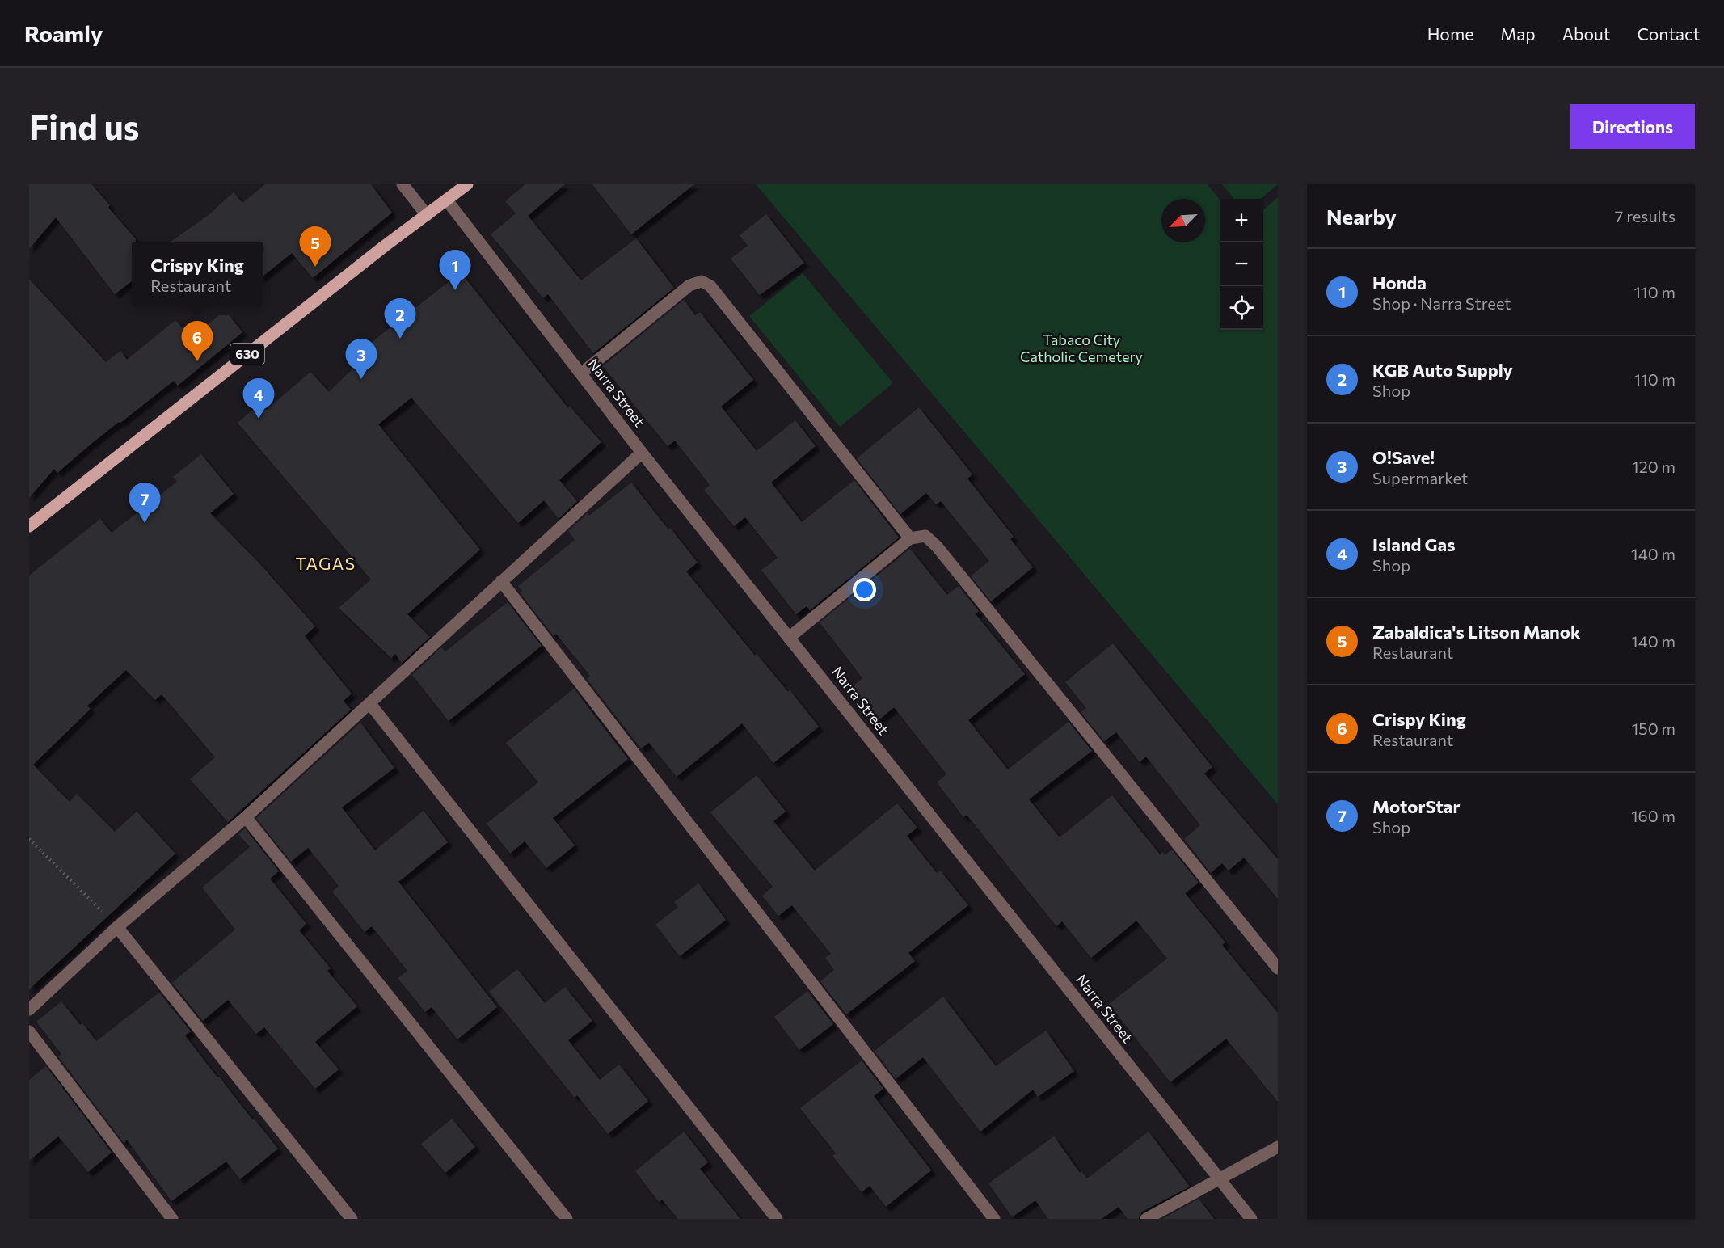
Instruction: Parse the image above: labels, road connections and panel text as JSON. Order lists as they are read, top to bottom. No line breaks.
{"streets":{"main road":["630"],"street":["Narra Street"]},"crossings":[["630","Narra Street"]],"districts":["TAGAS"],"parks":["Tabaco City Catholic Cemetery"],"north":"bottom left","page":{"header":"Roamly","nav":["Home","Map","About","Contact"],"buttons":"Directions","title":"Find us","heading":["Nearby","7 results"],"map_buttons":["+","−"],"pins":["5","1","2","6","3","4","7"],"popup":["Crispy King","Restaurant"],"list":[{"mark":"1","name":"Honda","note":"Shop · Narra Street","value":"110 m"},{"mark":"2","name":"KGB Auto Supply","note":"Shop","value":"110 m"},{"mark":"3","name":"O!Save!","note":"Supermarket","value":"120 m"},{"mark":"4","name":"Island Gas","note":"Shop","value":"140 m"},{"mark":"5","name":"Zabaldica's Litson Manok","note":"Restaurant","value":"140 m"},{"mark":"6","name":"Crispy King","note":"Restaurant","value":"150 m"},{"mark":"7","name":"MotorStar","note":"Shop","value":"160 m"}]}}
